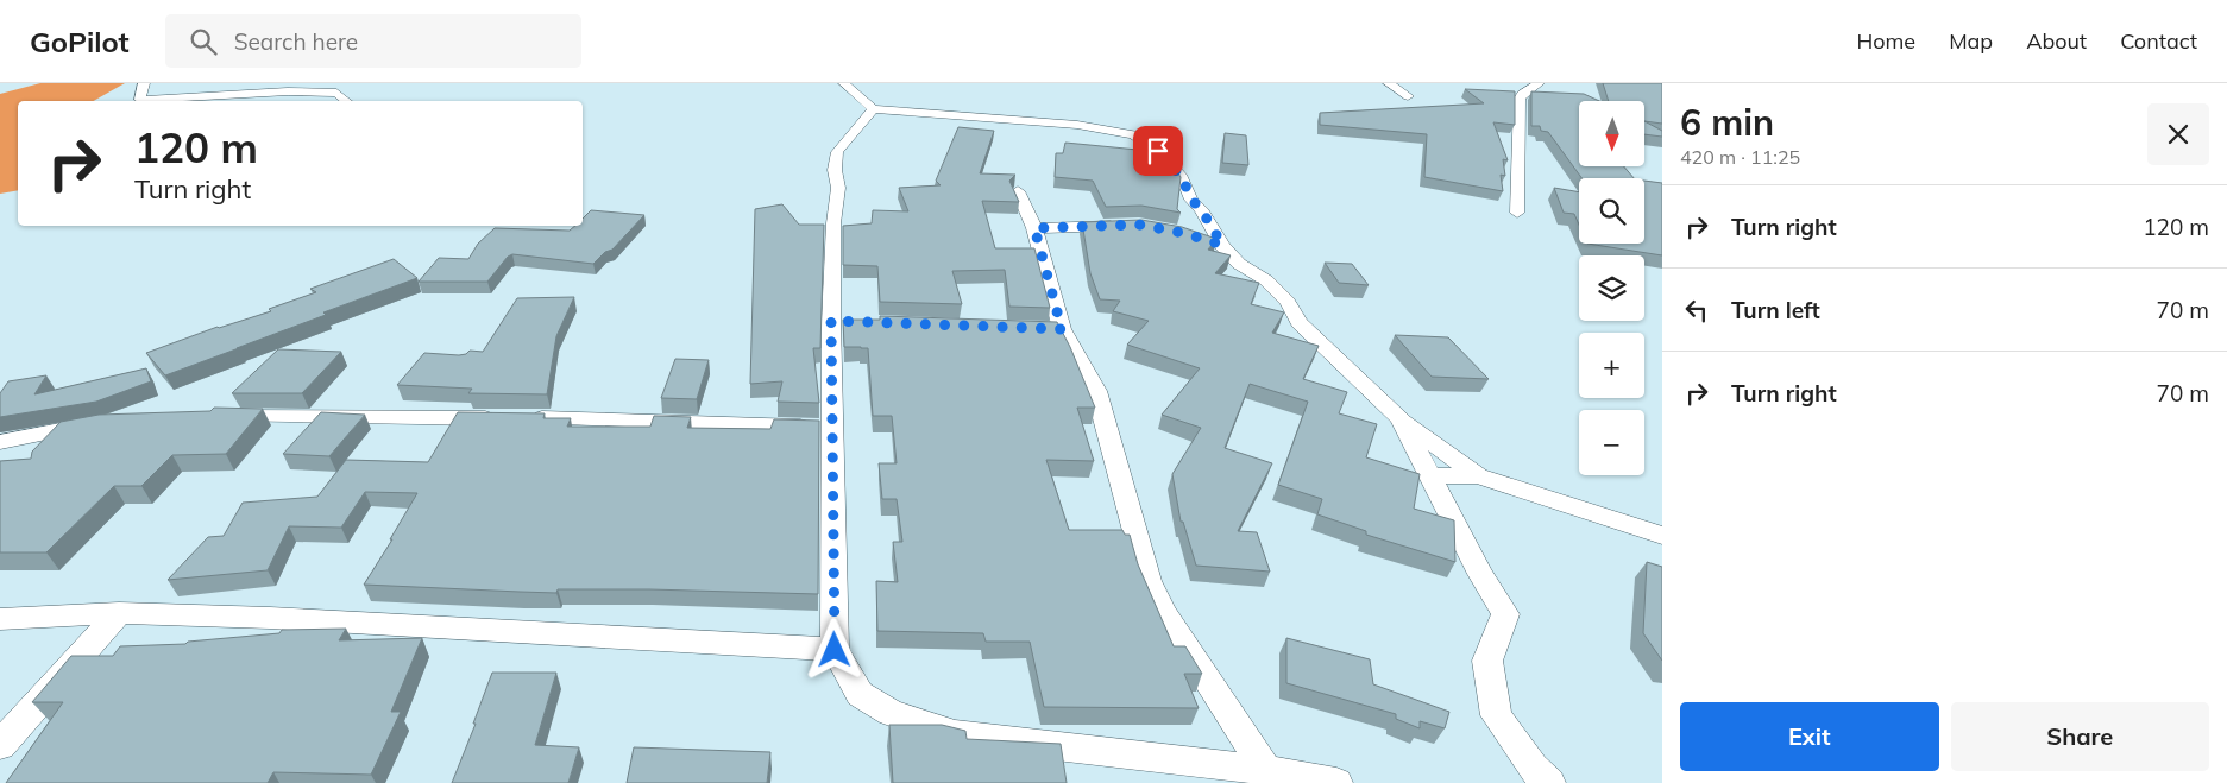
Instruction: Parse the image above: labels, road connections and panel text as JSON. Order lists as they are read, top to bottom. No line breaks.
{"north":"bottom","page":{"header":"GoPilot","search":"Search here","nav":["Home","Map","About","Contact"],"heading":["6 min","420 m · 11:25"],"map_buttons":["+","−"],"turn":["120 m","Turn right"],"list":[{"name":"Turn right","value":"120 m"},{"name":"Turn left","value":"70 m"},{"name":"Turn right","value":"70 m"}],"buttons":["Exit","Share"]}}
